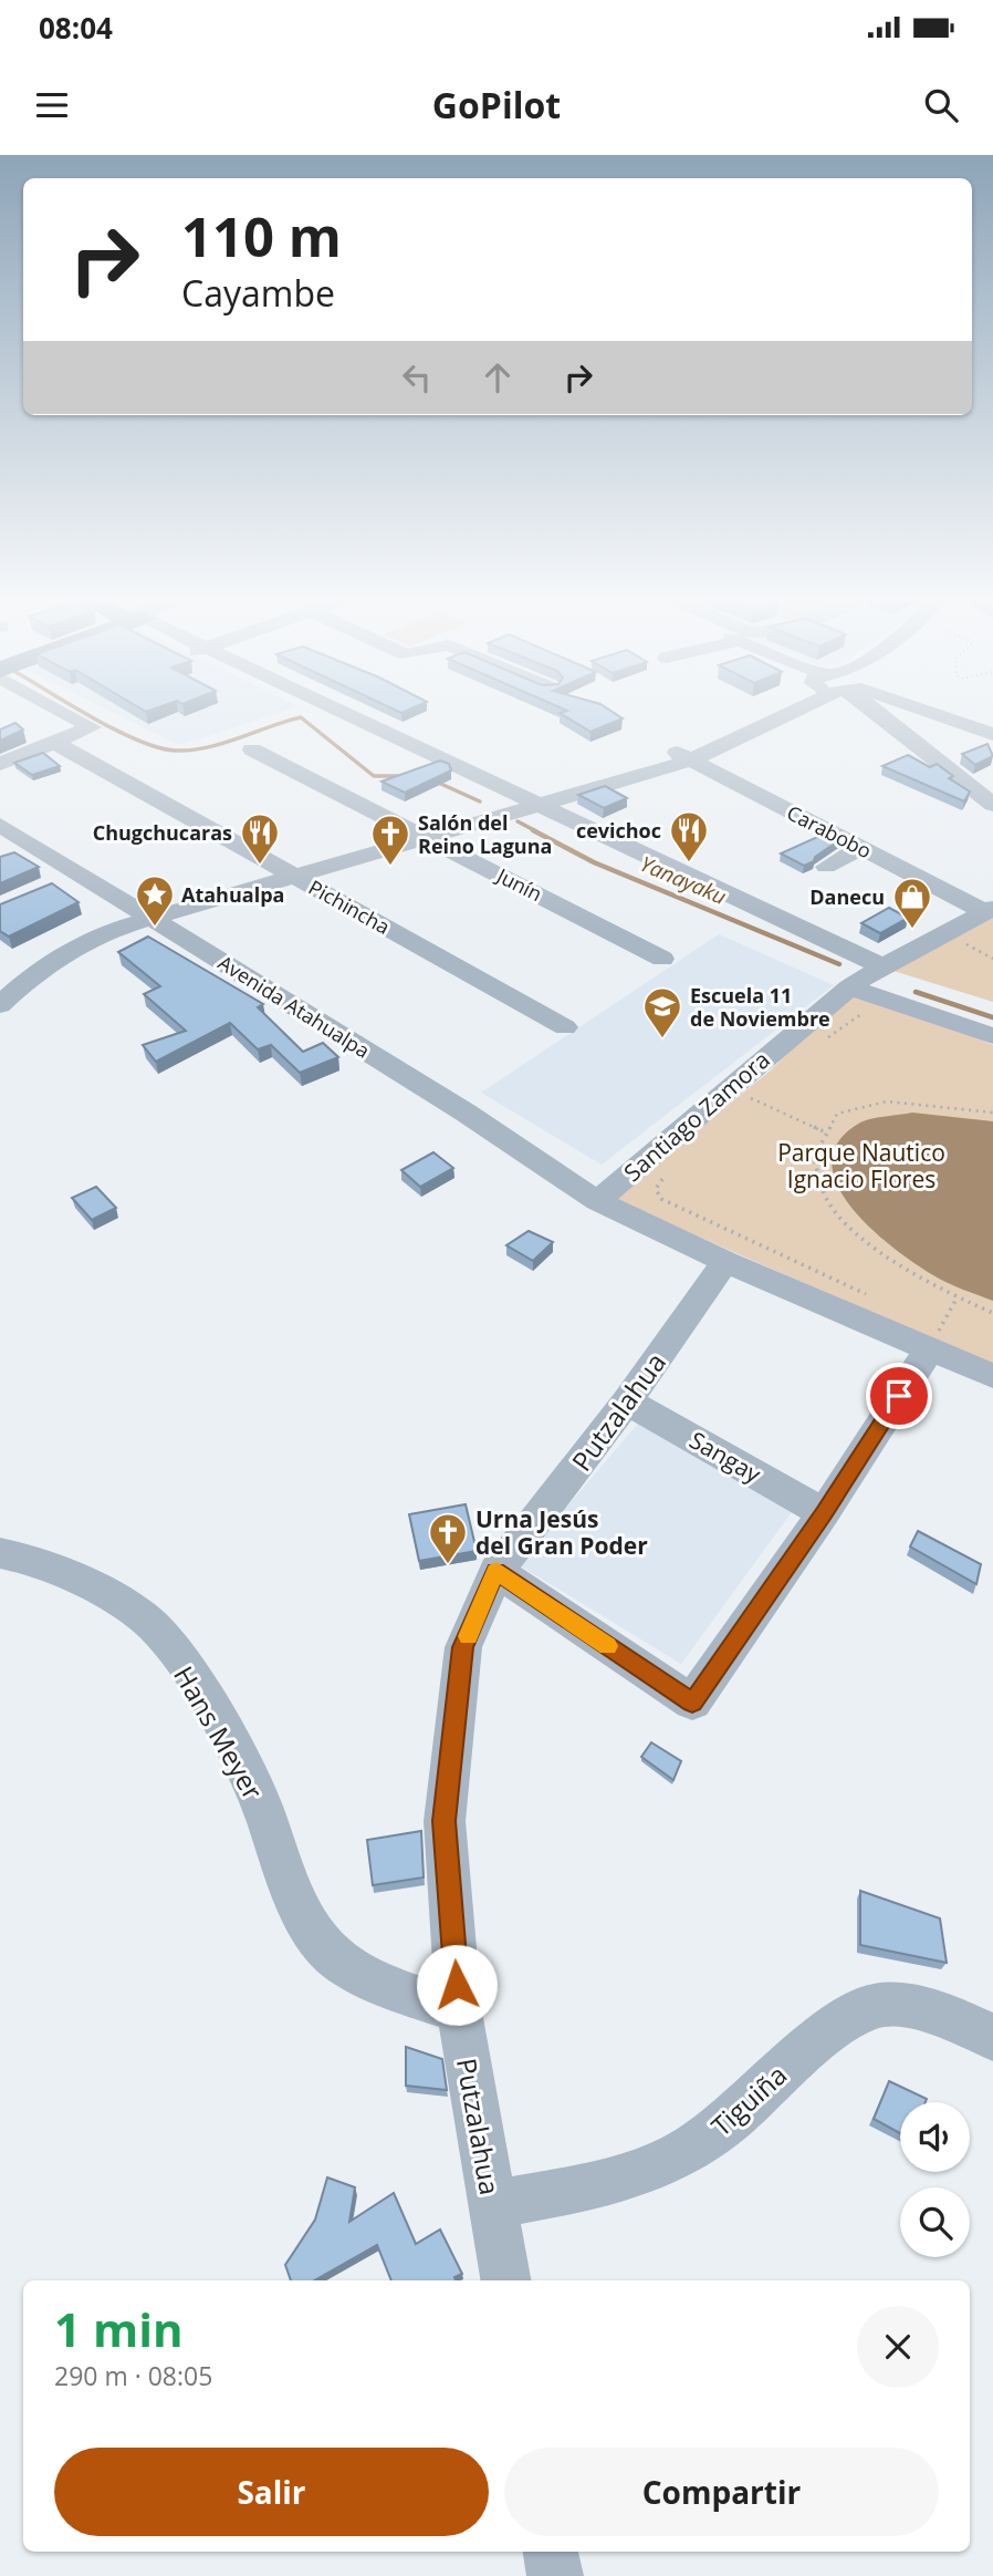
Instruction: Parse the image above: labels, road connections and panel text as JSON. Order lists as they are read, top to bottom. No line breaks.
{"streets":{"street":["Carabobo","Junín","Pichincha","Avenida Atahualpa","Santiago Zamora","Putzalahua","Sangay","Hans Meyer","Tiguiña"]},"crossings":[["Carabobo","Santiago Zamora"],["Avenida Atahualpa","Santiago Zamora"],["Avenida Atahualpa","Putzalahua"],["Putzalahua","Sangay"],["Putzalahua","Hans Meyer"],["Putzalahua","Tiguiña"]],"water":["Yanayaku"],"parks":["Parque Nautico Ignacio Flores"],"places":{"restaurant":["cevichoc","Chugchucaras"],"church":["Salón del Reino Laguna","Urna Jesús del Gran Poder"],"place":["Atahualpa"],"shop":["Danecu"],"school or university":["Escuela 11 de Noviembre"]},"page":{"status":"08:04","header":"GoPilot","turn":["110 m","Cayambe"],"heading":["1 min","290 m · 08:05"],"buttons":["Salir","Compartir"]}}
